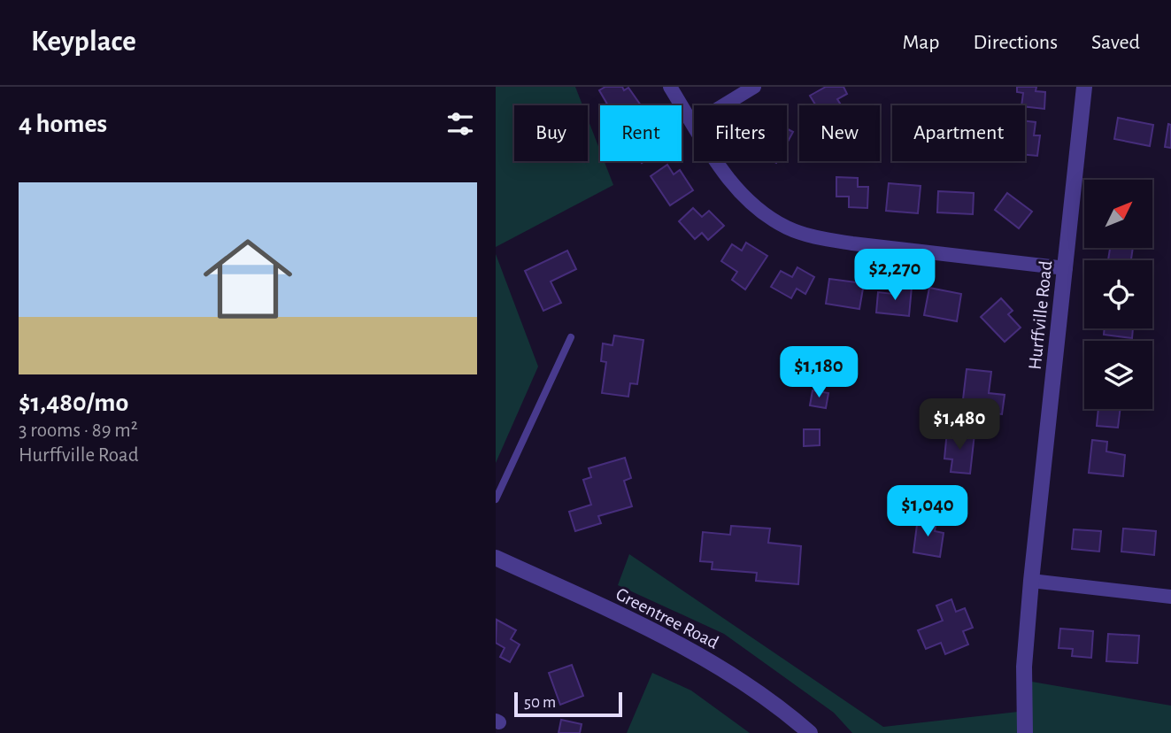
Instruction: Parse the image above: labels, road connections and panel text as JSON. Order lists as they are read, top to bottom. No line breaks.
{"streets":{"street":["Hurffville Road","Greentree Road"]},"scale_bar":"50 m","north":"top right","page":{"header":"Keyplace","nav":["Map","Directions","Saved"],"heading":"4 homes","chip":["Buy","Rent","Filters","New","Apartment"],"list":[{"name":"$1,480/mo","note":"3 rooms · 89 m² · Hurffville Road"}],"price":["$2,270","$1,180","$1,480","$1,040"],"scale":"50 m"}}
